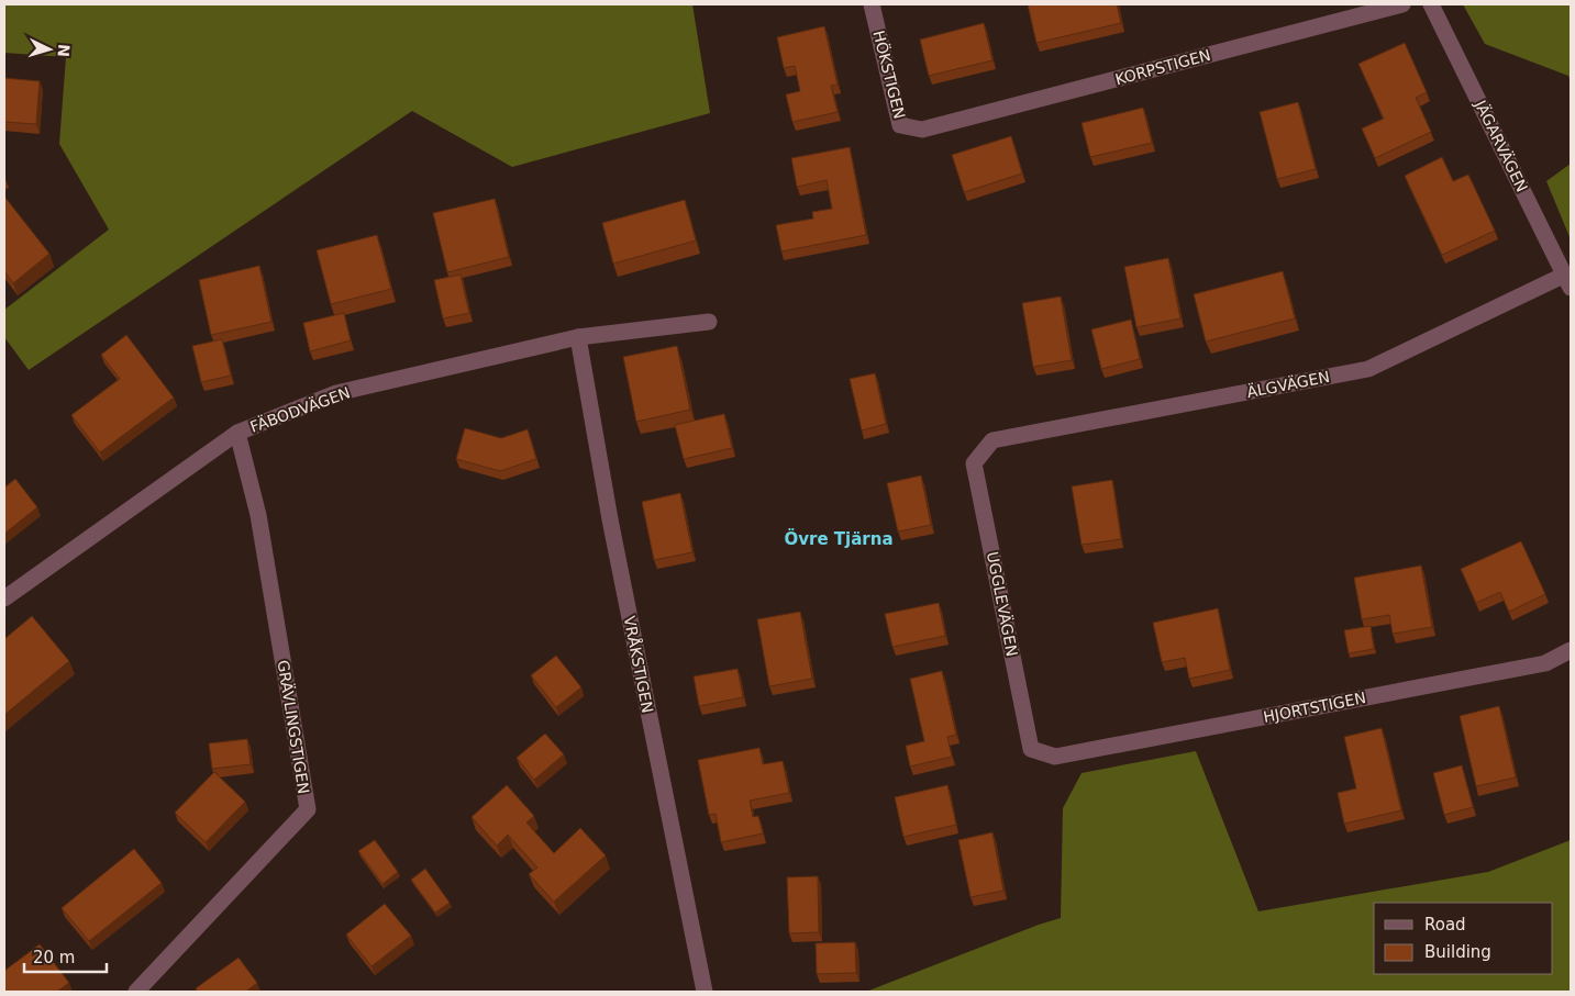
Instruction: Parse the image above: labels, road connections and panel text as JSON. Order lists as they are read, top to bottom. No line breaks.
{"streets":{"street":["KORPSTIGEN","HÖKSTIGEN","JÄGARVÄGEN","ÄLGVÄGEN","FÄBODVÄGEN","UGGLEVÄGEN","VRÅKSTIGEN","HJORTSTIGEN","GRÄVLINGSTIGEN"]},"crossings":[["KORPSTIGEN","HÖKSTIGEN"],["JÄGARVÄGEN","ÄLGVÄGEN"],["ÄLGVÄGEN","UGGLEVÄGEN"],["FÄBODVÄGEN","VRÅKSTIGEN"],["FÄBODVÄGEN","GRÄVLINGSTIGEN"],["UGGLEVÄGEN","HJORTSTIGEN"]],"districts":["Övre Tjärna"],"legend":["Road","Building"],"scale_bar":"20 m","north":"right"}
